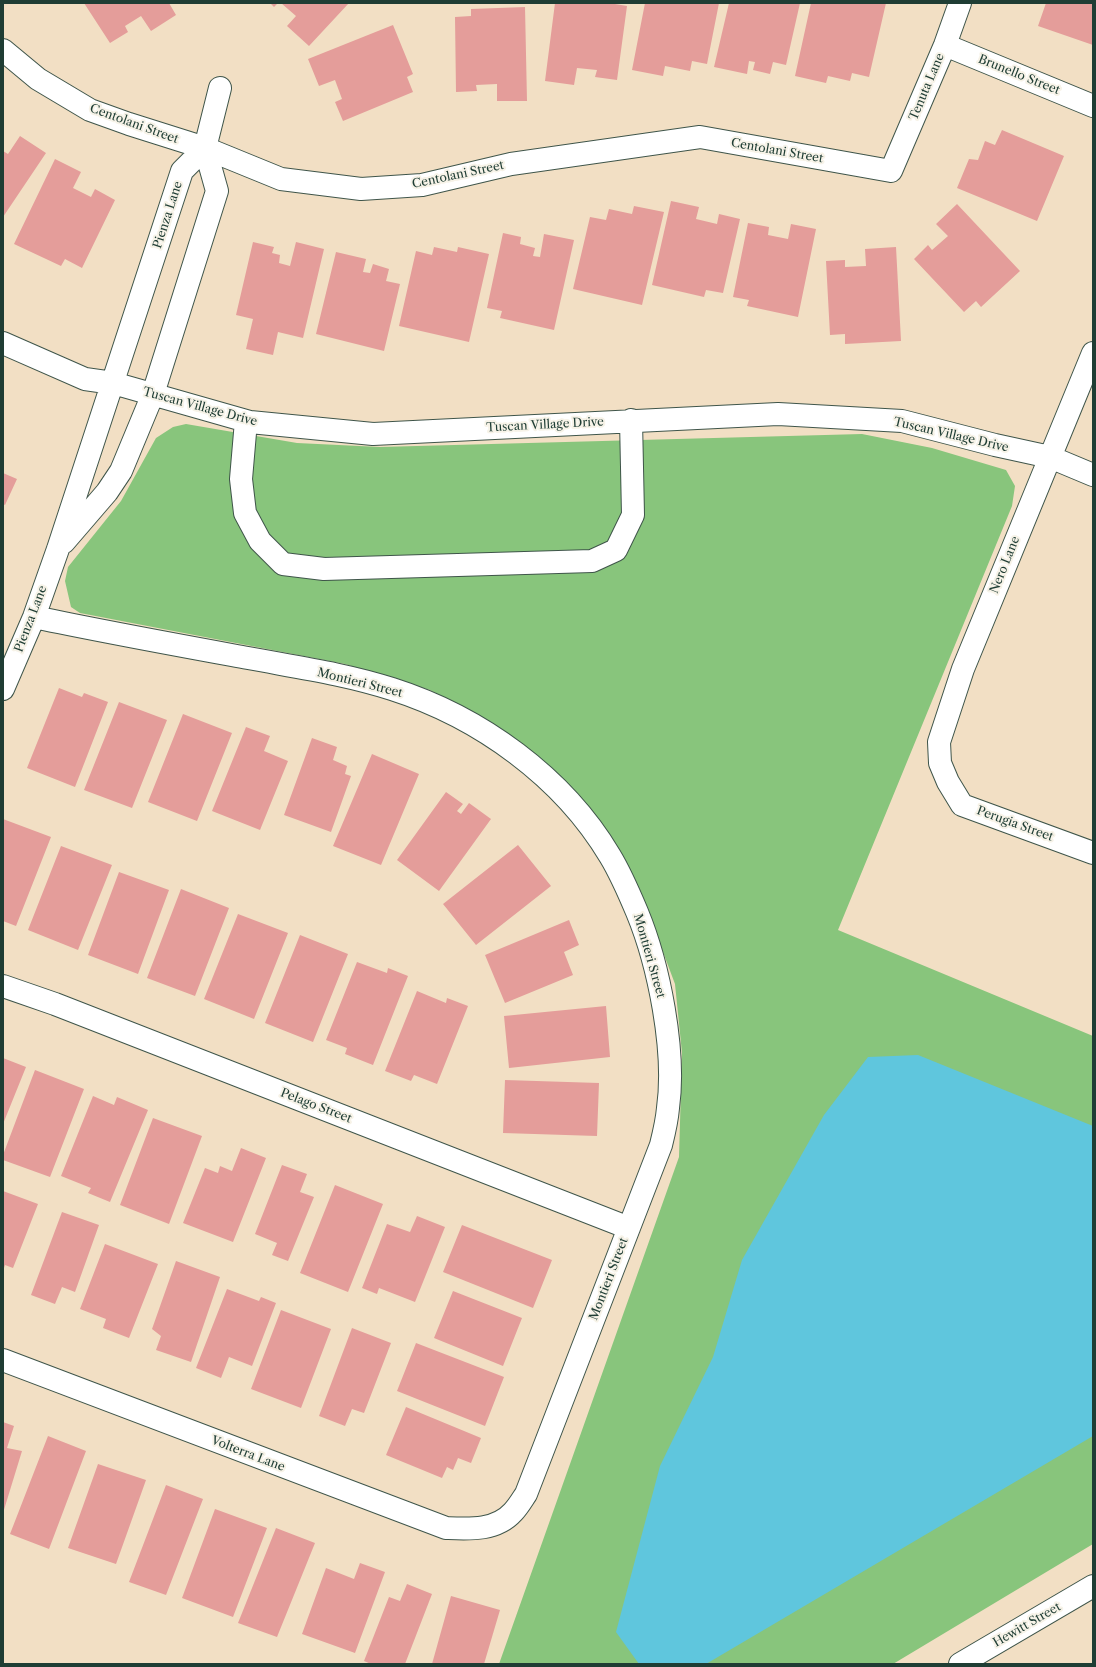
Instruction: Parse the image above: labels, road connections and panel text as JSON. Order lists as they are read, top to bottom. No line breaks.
{"streets":{"street":["Brunello Street","Tenuta Lane","Centolani Street","Pienza Lane","Tuscan Village Drive","Nero Lane","Montieri Street","Perugia Street","Pelago Street","Volterra Lane","Hewitt Street"]},"crossings":[["Brunello Street","Tenuta Lane"],["Tenuta Lane","Centolani Street"],["Centolani Street","Pienza Lane"],["Pienza Lane","Tuscan Village Drive"],["Pienza Lane","Montieri Street"],["Tuscan Village Drive","Nero Lane"],["Nero Lane","Perugia Street"],["Montieri Street","Pelago Street"],["Montieri Street","Volterra Lane"]]}
